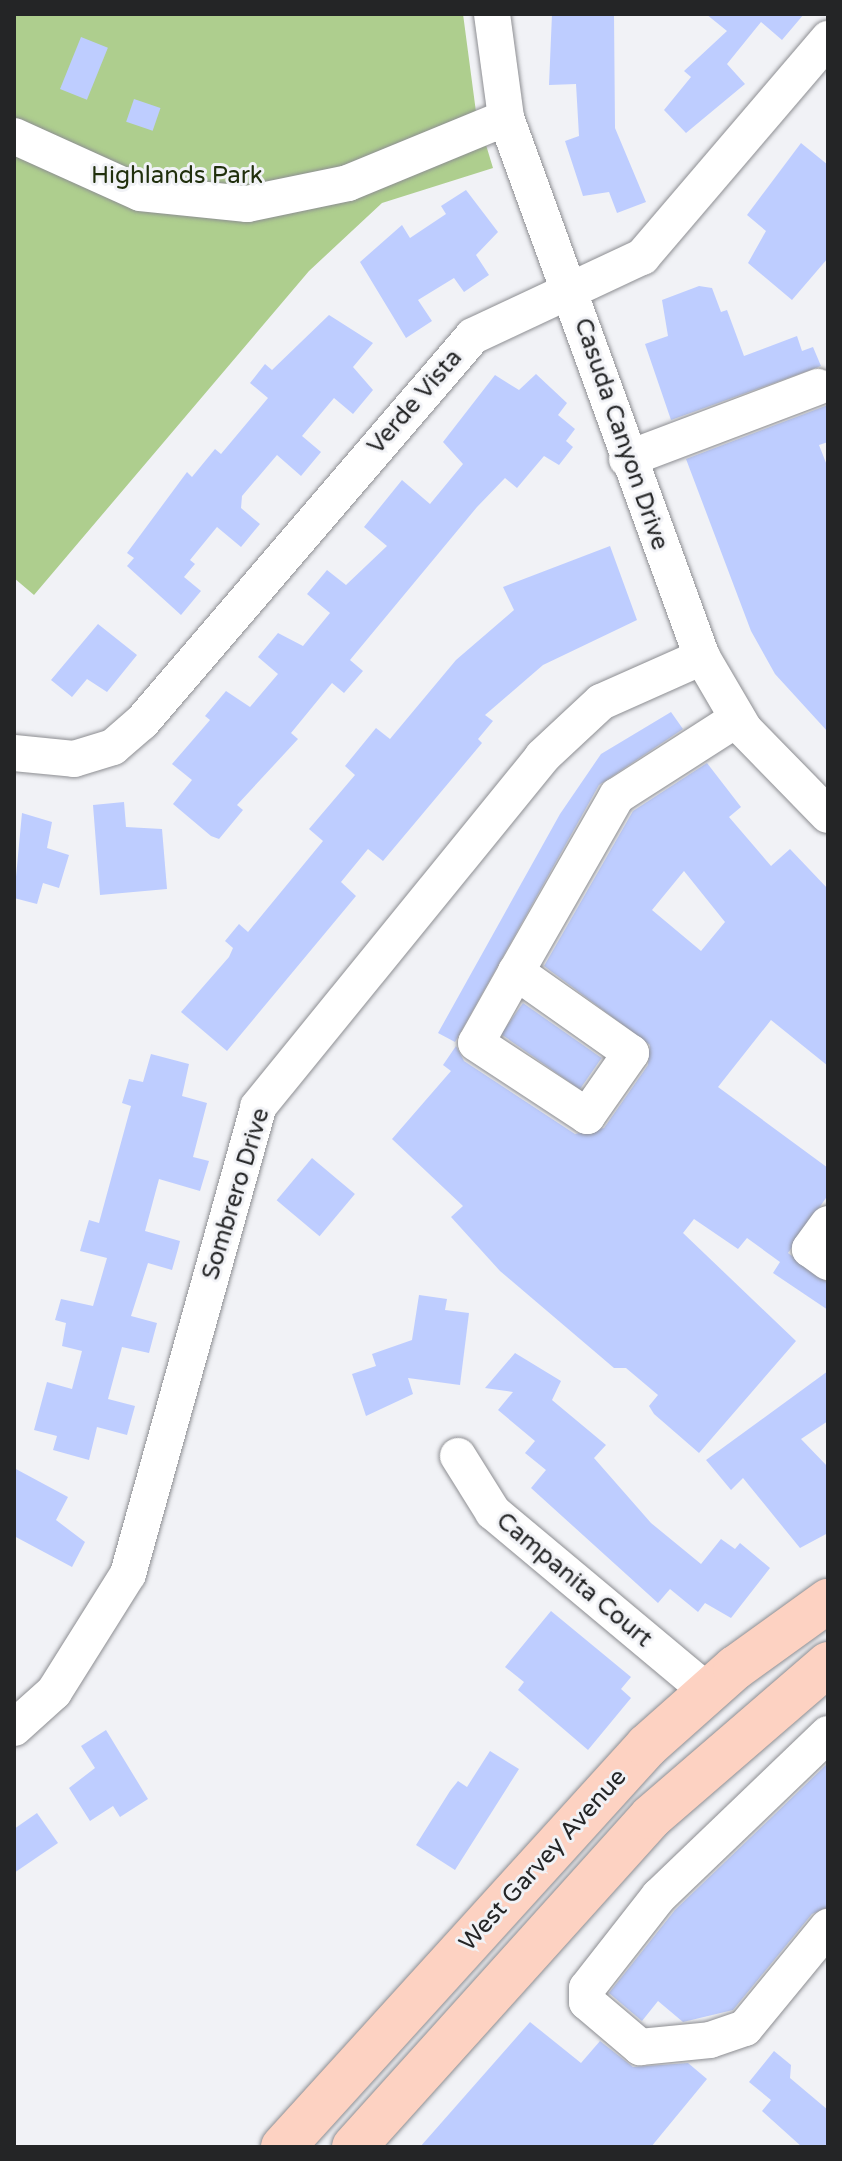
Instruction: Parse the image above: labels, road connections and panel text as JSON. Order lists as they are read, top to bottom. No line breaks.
{"streets":{"main road":["West Garvey Avenue"],"street":["Verde Vista","Casuda Canyon Drive","Sombrero Drive","Campanita Court"]},"crossings":[["Verde Vista","Casuda Canyon Drive"],["Casuda Canyon Drive","Sombrero Drive"],["Campanita Court","West Garvey Avenue"]],"parks":["Highlands Park"]}
